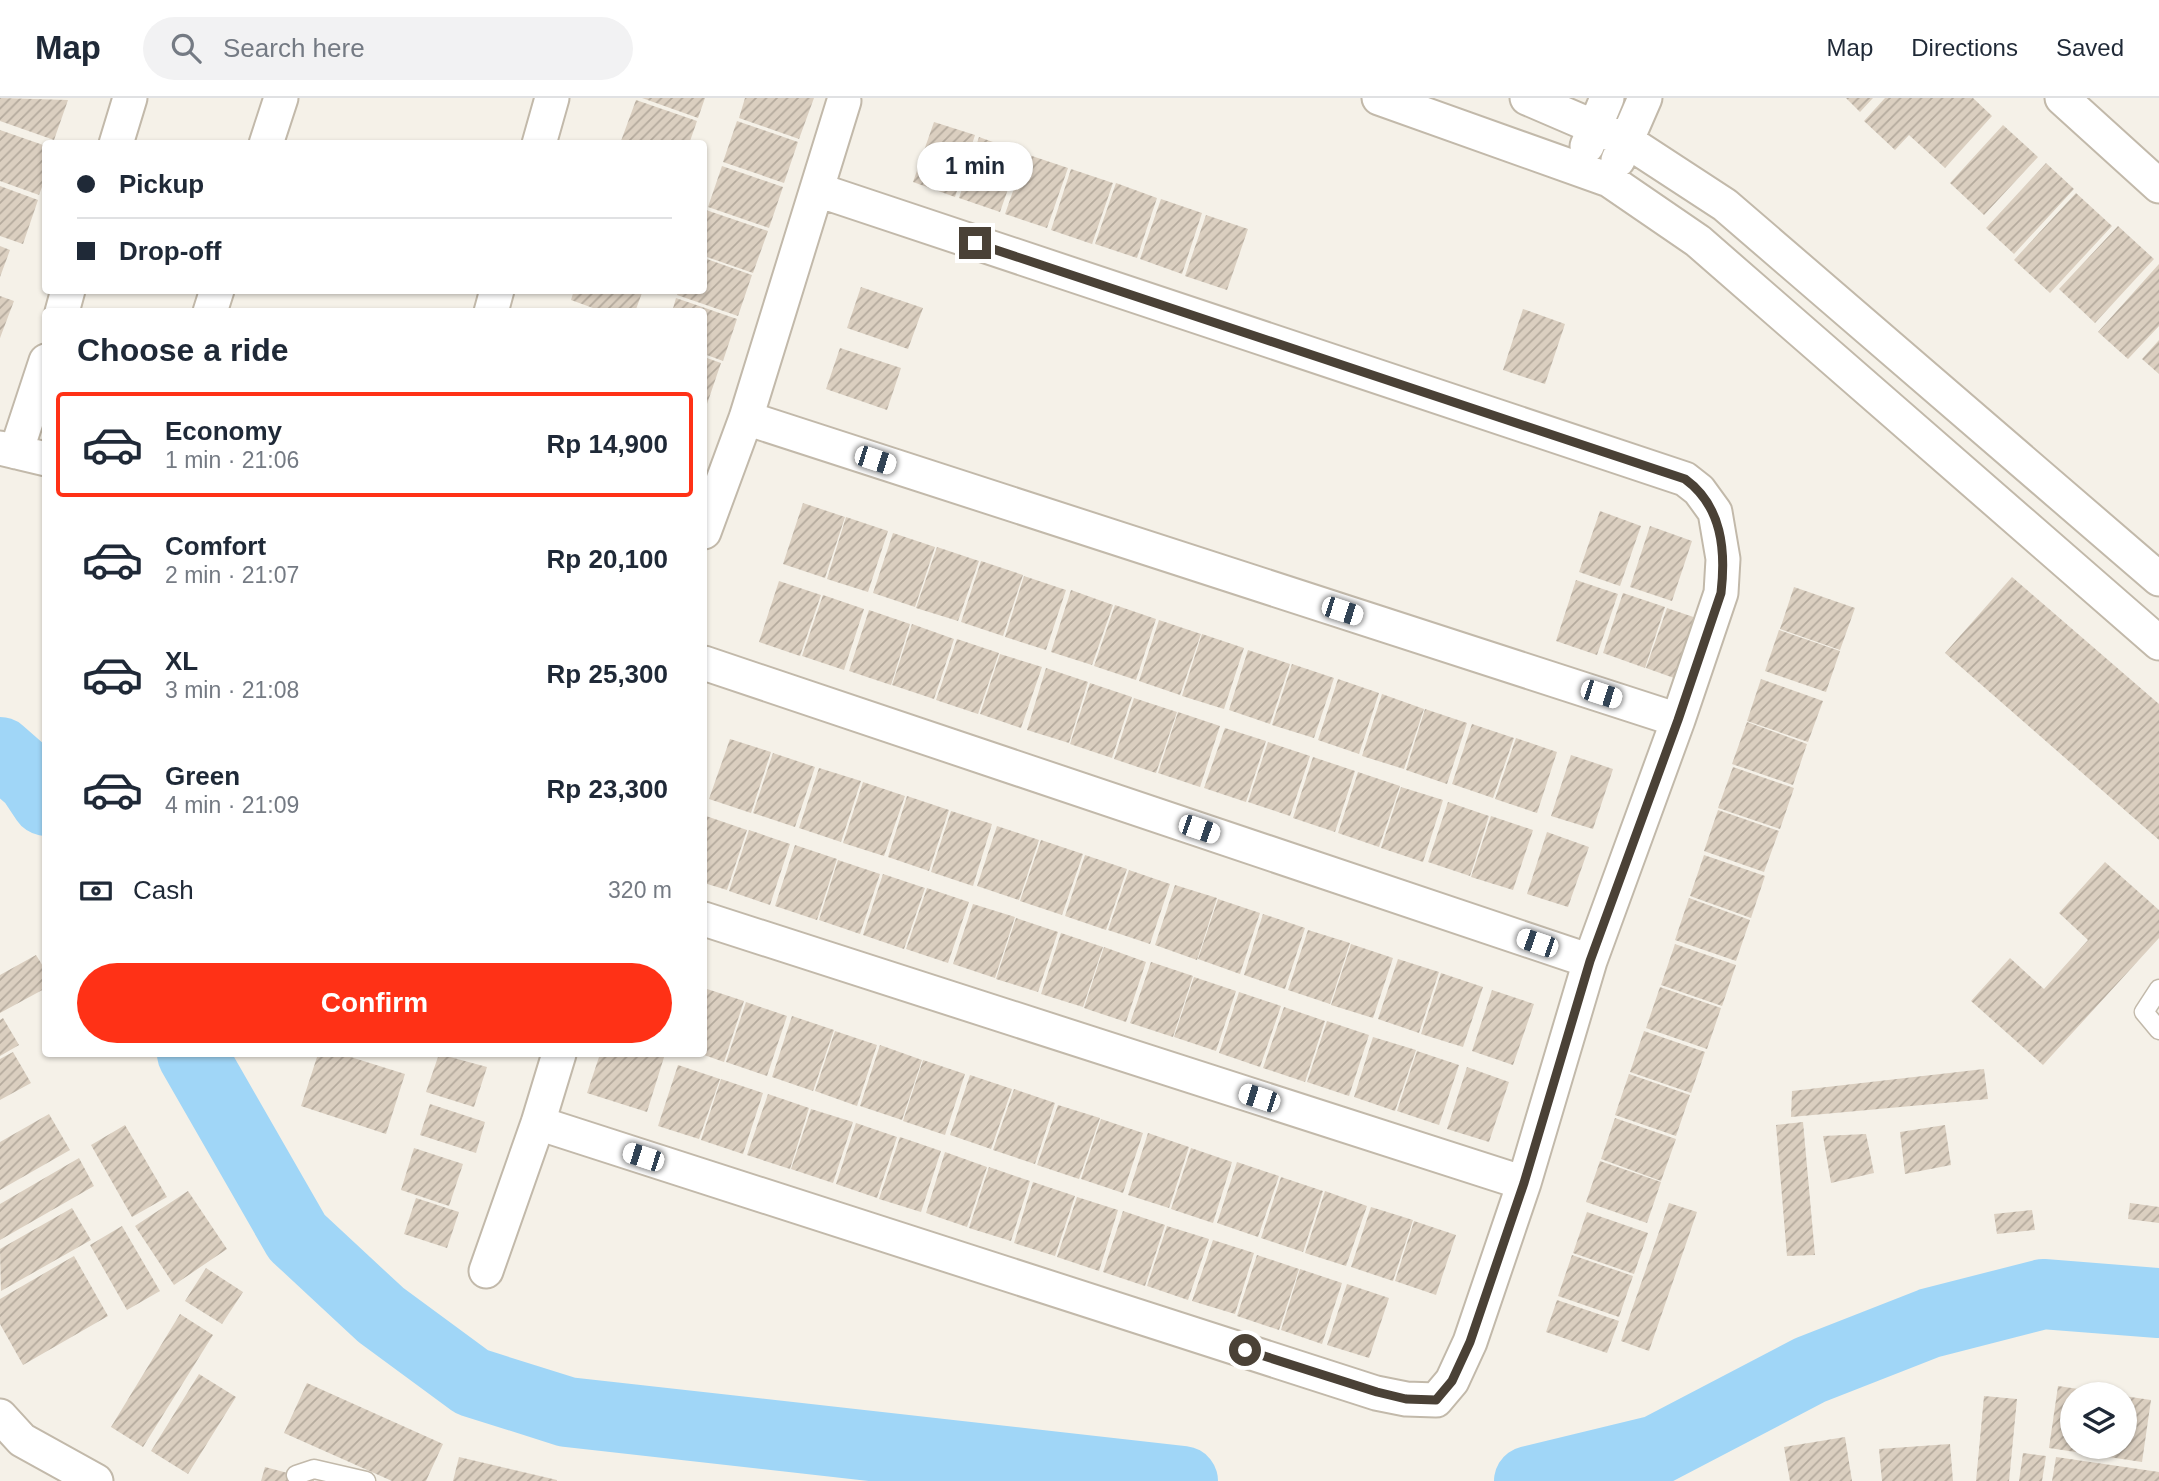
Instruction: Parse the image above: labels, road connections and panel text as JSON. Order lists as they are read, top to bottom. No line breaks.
{"page":{"header":"Map","search":"Search here","nav":["Map","Directions","Saved"],"banner":["Pickup","Drop-off"],"bubble":"1 min","heading":"Choose a ride","list":[{"name":"Economy","note":"1 min · 21:06","value":"Rp 14,900"},{"name":"Comfort","note":"2 min · 21:07","value":"Rp 20,100"},{"name":"XL","note":"3 min · 21:08","value":"Rp 25,300"},{"name":"Green","note":"4 min · 21:09","value":"Rp 23,300"}],"pay":["Cash","320 m"],"buttons":"Confirm"}}
